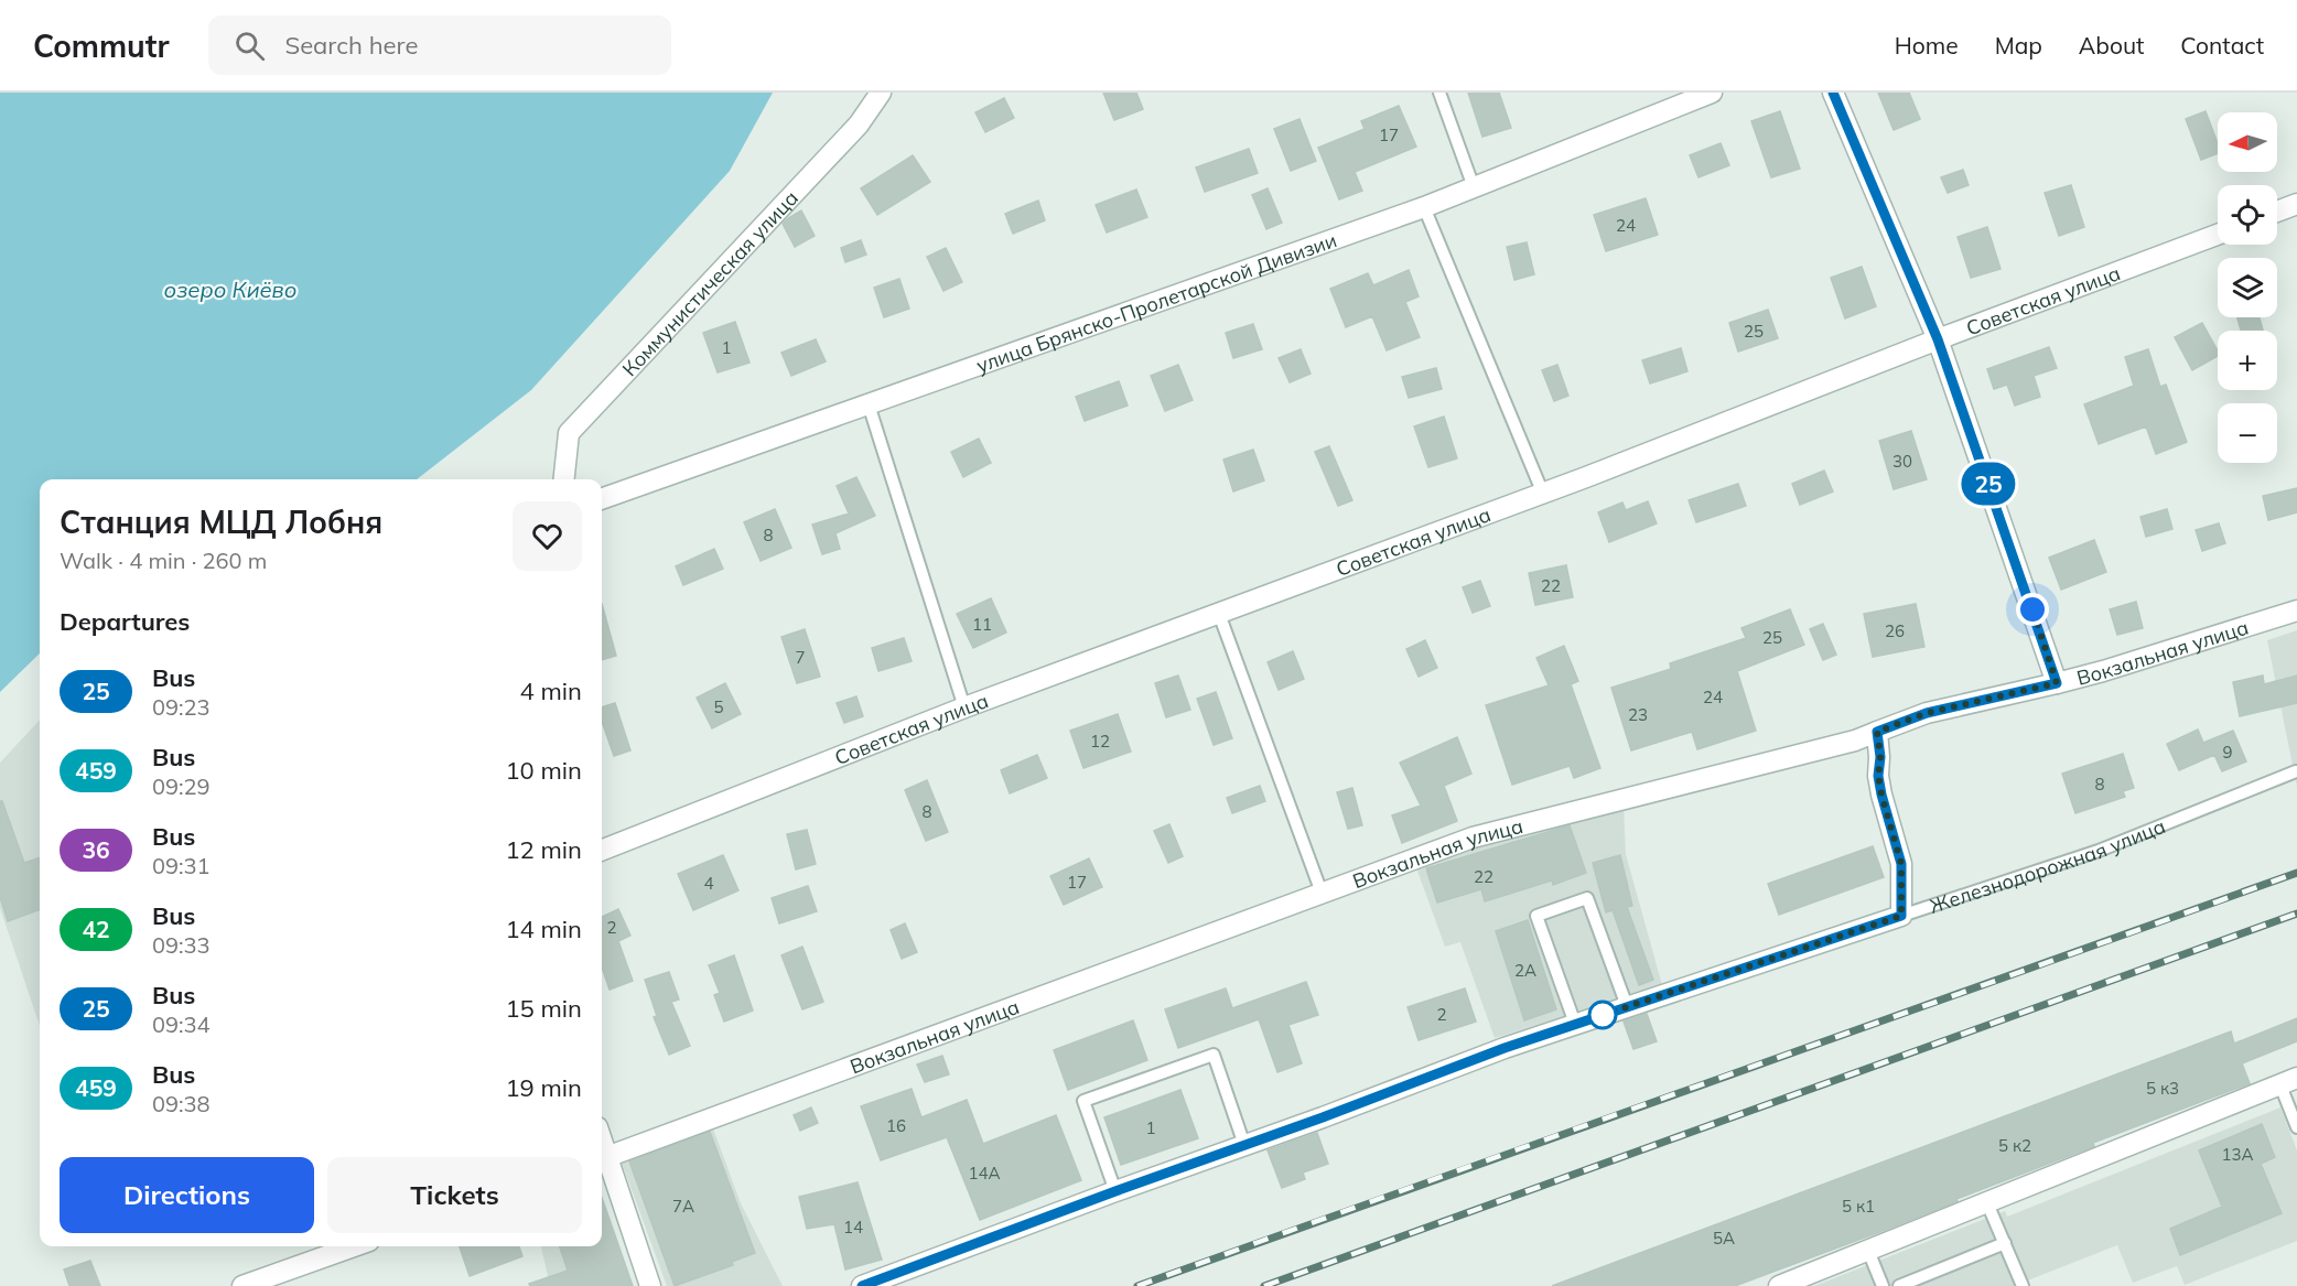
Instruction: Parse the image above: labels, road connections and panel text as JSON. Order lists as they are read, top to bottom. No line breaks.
{"streets":{"street":["Коммунистическая улица","Советская улица","улица Брянско-Пролетарской Дивизии","Вокзальная улица","Железнодорожная улица"]},"water":["озеро Киёво"],"lines":["bus line 25"],"house_numbers":["17","24","25","1","30","8","22","11","26","25","7","24","5","23","12","9","8","8","22","17","4","2","2А","2","5 к3","16","1","5 к2","13А","14А","7А","5 к1","14","5А"],"north":"left","page":{"header":"Commutr","search":"Search here","nav":["Home","Map","About","Contact"],"on_map":"25","map_buttons":["+","−"],"heading":[["Станция МЦД Лобня","Walk · 4 min · 260 m"],"Departures"],"list":[{"mark":"25","name":"Bus","note":"09:23","value":"4 min"},{"mark":"459","name":"Bus","note":"09:29","value":"10 min"},{"mark":"36","name":"Bus","note":"09:31","value":"12 min"},{"mark":"42","name":"Bus","note":"09:33","value":"14 min"},{"mark":"25","name":"Bus","note":"09:34","value":"15 min"},{"mark":"459","name":"Bus","note":"09:38","value":"19 min"}],"buttons":["Directions","Tickets"]}}
